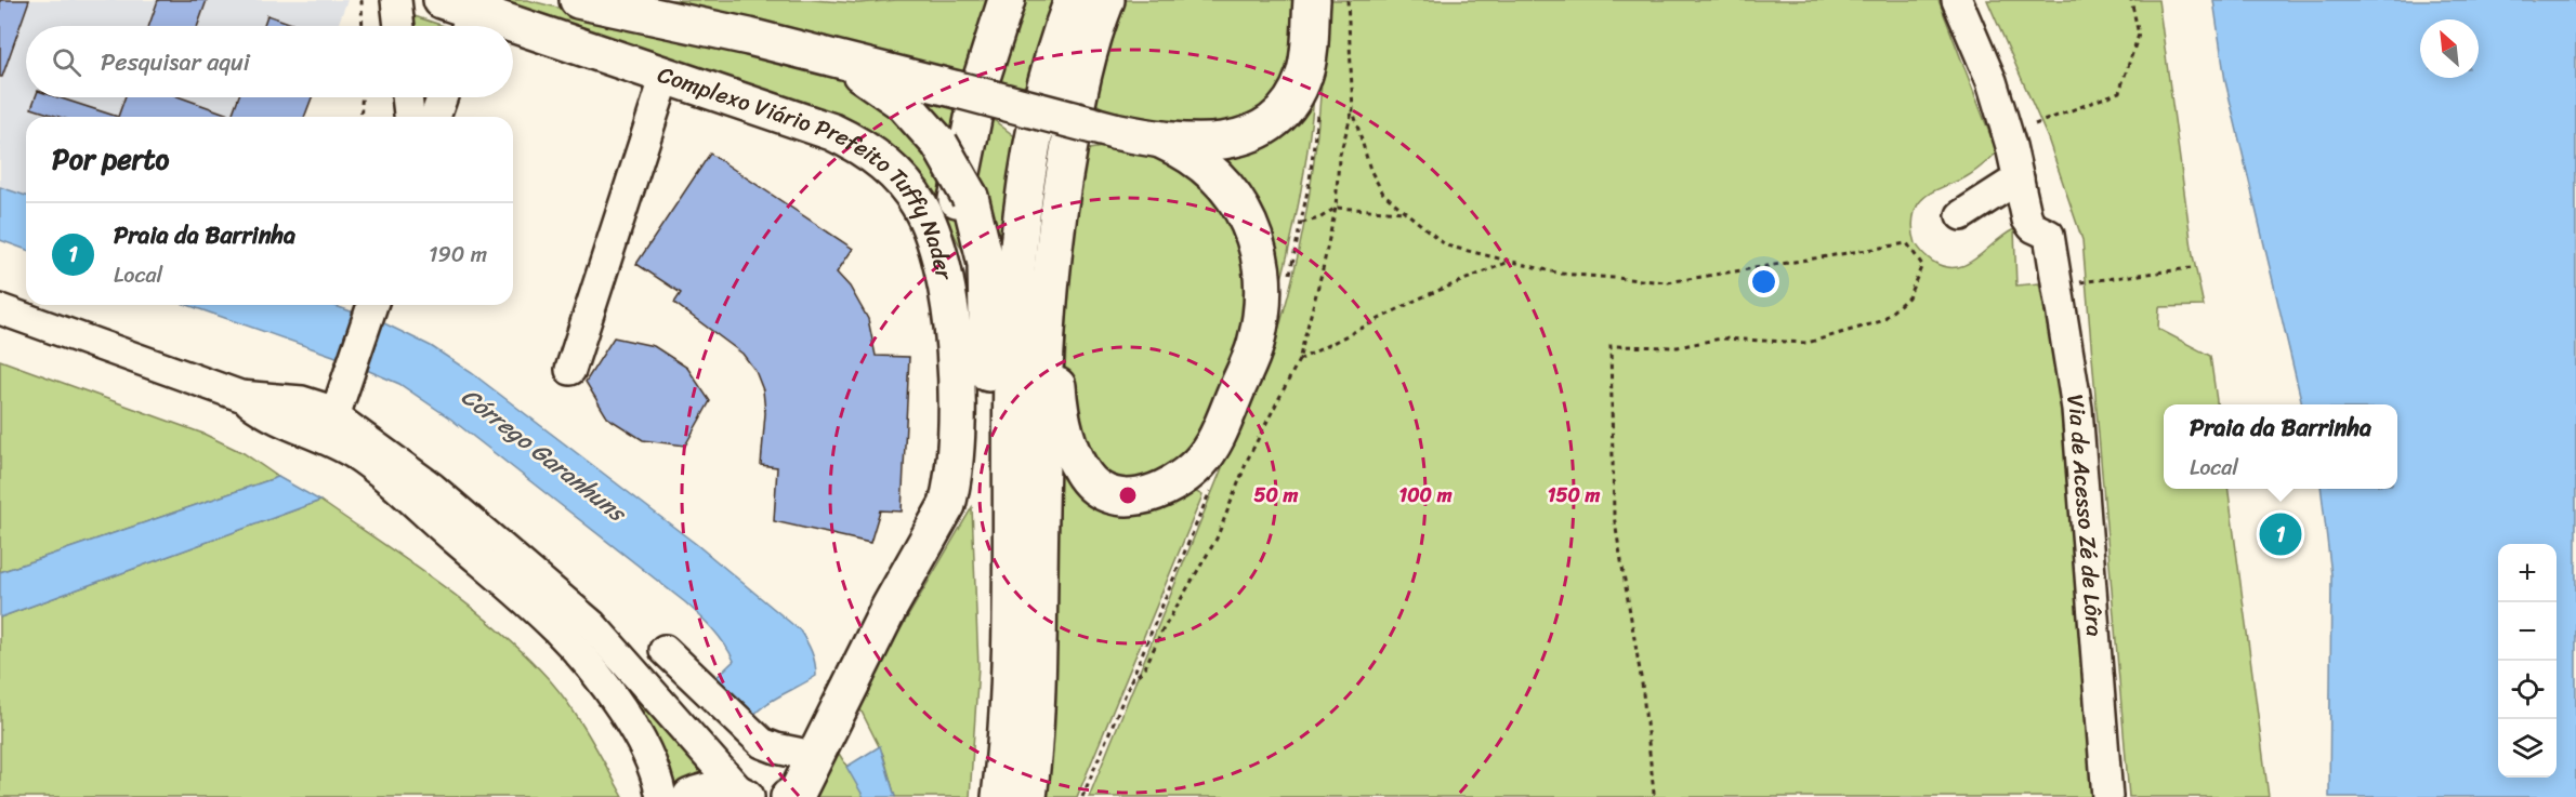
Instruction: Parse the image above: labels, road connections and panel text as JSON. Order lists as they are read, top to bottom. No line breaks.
{"streets":{"main road":["Complexo Viário Prefeito Tuffy Nader"],"street":["Via de Acesso Zé de Lôra"]},"water":["Córrego Garanhuns"],"north":"top left","page":{"search":"Pesquisar aqui","heading":"Por perto","list":[{"mark":"1","name":"Praia da Barrinha","note":"Local","value":"190 m"}],"popup":["Praia da Barrinha","Local"],"pins":"1","map_buttons":["+","−"]},"rings":["50 m","100 m","150 m"]}
